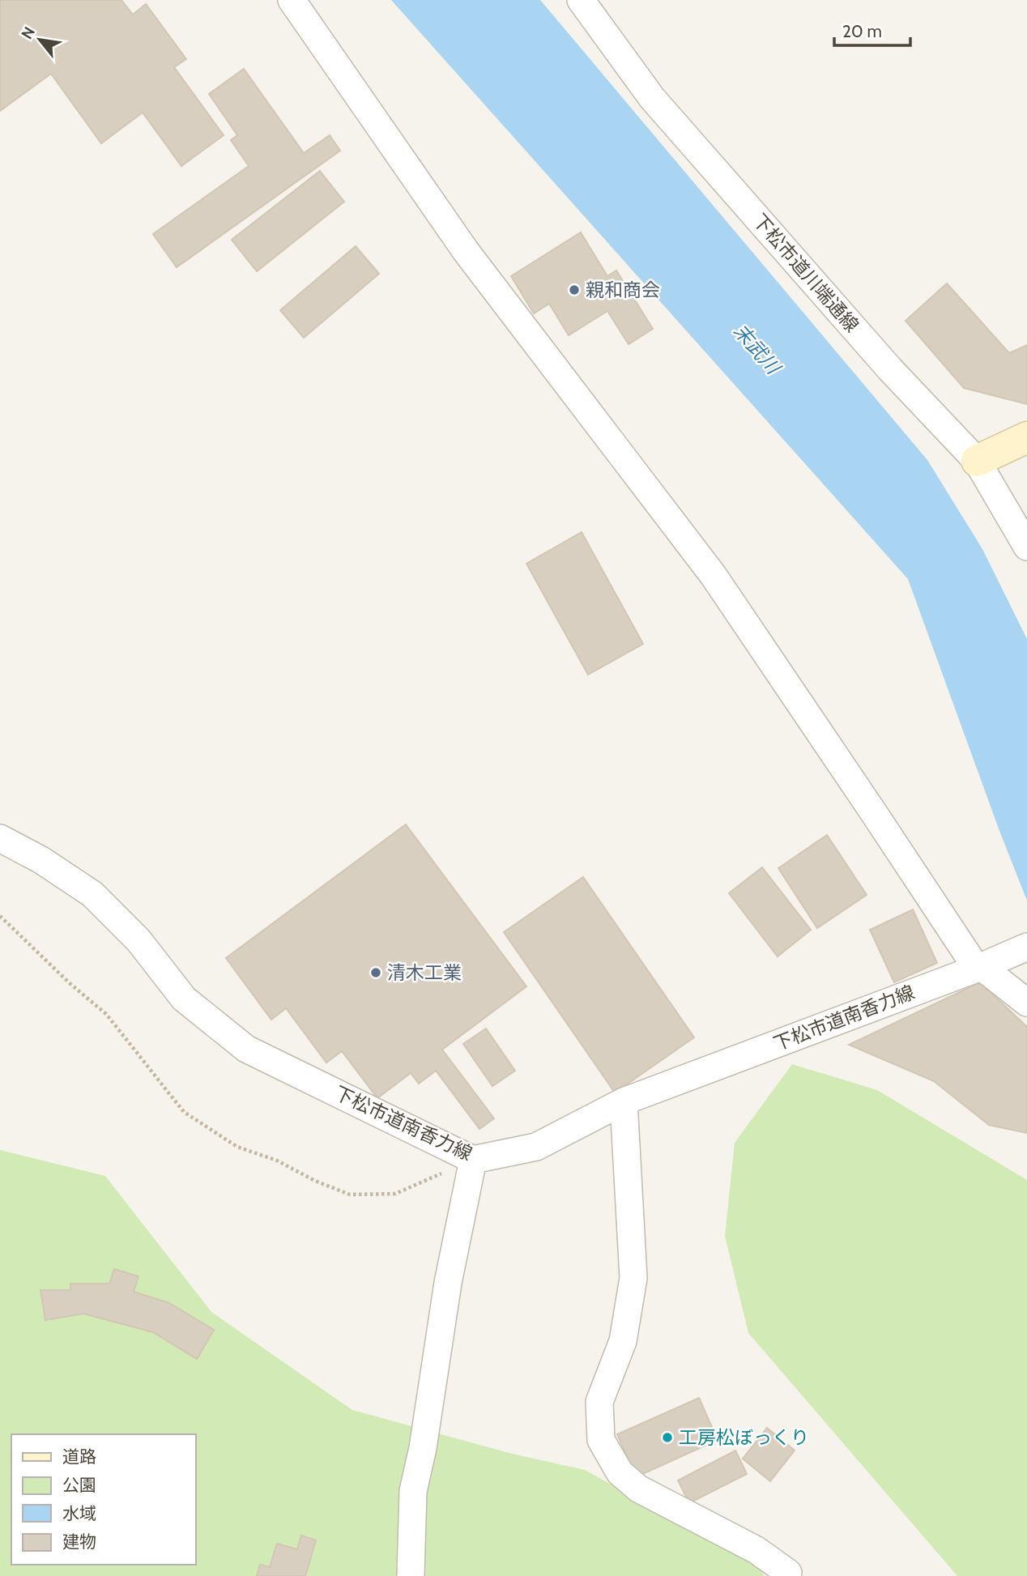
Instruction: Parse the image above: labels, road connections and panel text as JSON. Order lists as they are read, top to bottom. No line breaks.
{"streets":{"street":["下松市道川端通線","下松市道南香力線"]},"water":["末武川"],"places":["親和商会","清木工業","工房松ぼっくり"],"legend":["道路","公園","水域","建物"],"scale_bar":"20 m","north":"top left"}
